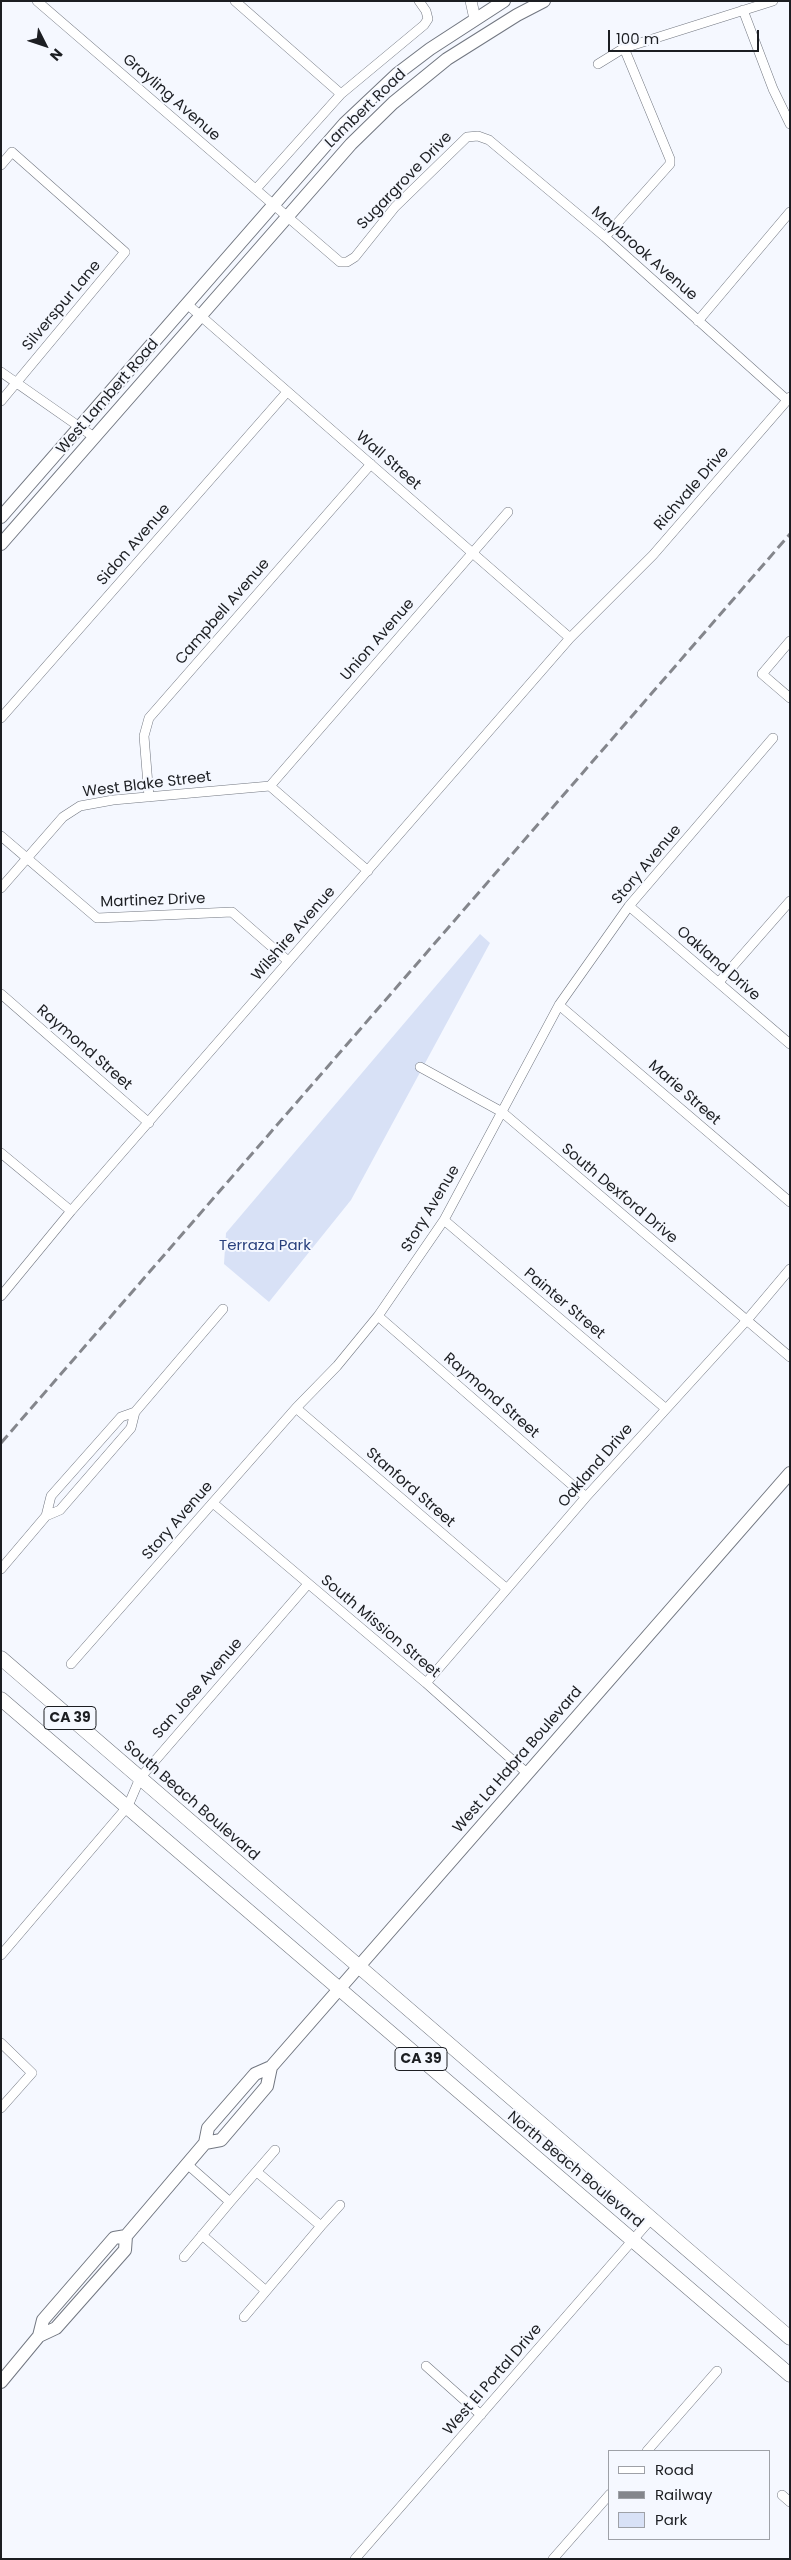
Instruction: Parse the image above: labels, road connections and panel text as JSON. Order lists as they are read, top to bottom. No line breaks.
{"streets":{"main road":["Lambert Road","West Lambert Road","CA 39","West La Habra Boulevard","South Beach Boulevard","North Beach Boulevard"],"street":["Grayling Avenue","Sugargrove Drive","Maybrook Avenue","Silverspur Lane","Wall Street","Richvale Drive","Sidon Avenue","Campbell Avenue","Union Avenue","West Blake Street","Story Avenue","Martinez Drive","Wilshire Avenue","Oakland Drive","Raymond Street","Marie Street","South Dexford Drive","Painter Street","Stanford Street","South Mission Street","San Jose Avenue","West El Portal Drive"]},"crossings":[["Grayling Avenue","Lambert Road"],["Grayling Avenue","Sugargrove Drive"],["Lambert Road","Sugargrove Drive"],["Lambert Road","West Lambert Road"],["Sugargrove Drive","Maybrook Avenue"],["Maybrook Avenue","Richvale Drive"],["West Lambert Road","Wall Street"],["Wall Street","Sidon Avenue"],["Wall Street","Campbell Avenue"],["Wall Street","Union Avenue"],["Wall Street","Wilshire Avenue"],["Richvale Drive","Wilshire Avenue"],["Campbell Avenue","West Blake Street"],["Union Avenue","West Blake Street"],["West Blake Street","Martinez Drive"],["Story Avenue","Oakland Drive"],["Story Avenue","Raymond Street"],["Story Avenue","Marie Street"],["Story Avenue","South Dexford Drive"],["Story Avenue","Painter Street"],["Story Avenue","Stanford Street"],["Story Avenue","South Mission Street"],["Martinez Drive","Wilshire Avenue"],["Wilshire Avenue","Raymond Street"],["Oakland Drive","Raymond Street"],["Oakland Drive","South Dexford Drive"],["Oakland Drive","Painter Street"],["Oakland Drive","Stanford Street"],["Oakland Drive","South Mission Street"],["South Mission Street","San Jose Avenue"],["South Mission Street","West La Habra Boulevard"],["San Jose Avenue","CA 39"],["San Jose Avenue","South Beach Boulevard"],["CA 39","West La Habra Boulevard"],["CA 39","North Beach Boulevard"],["West La Habra Boulevard","South Beach Boulevard"],["West La Habra Boulevard","North Beach Boulevard"],["South Beach Boulevard","North Beach Boulevard"],["North Beach Boulevard","West El Portal Drive"]],"parks":["Terraza Park"],"legend":["Road","Railway","Park"],"scale_bar":"100 m","north":"bottom right"}
